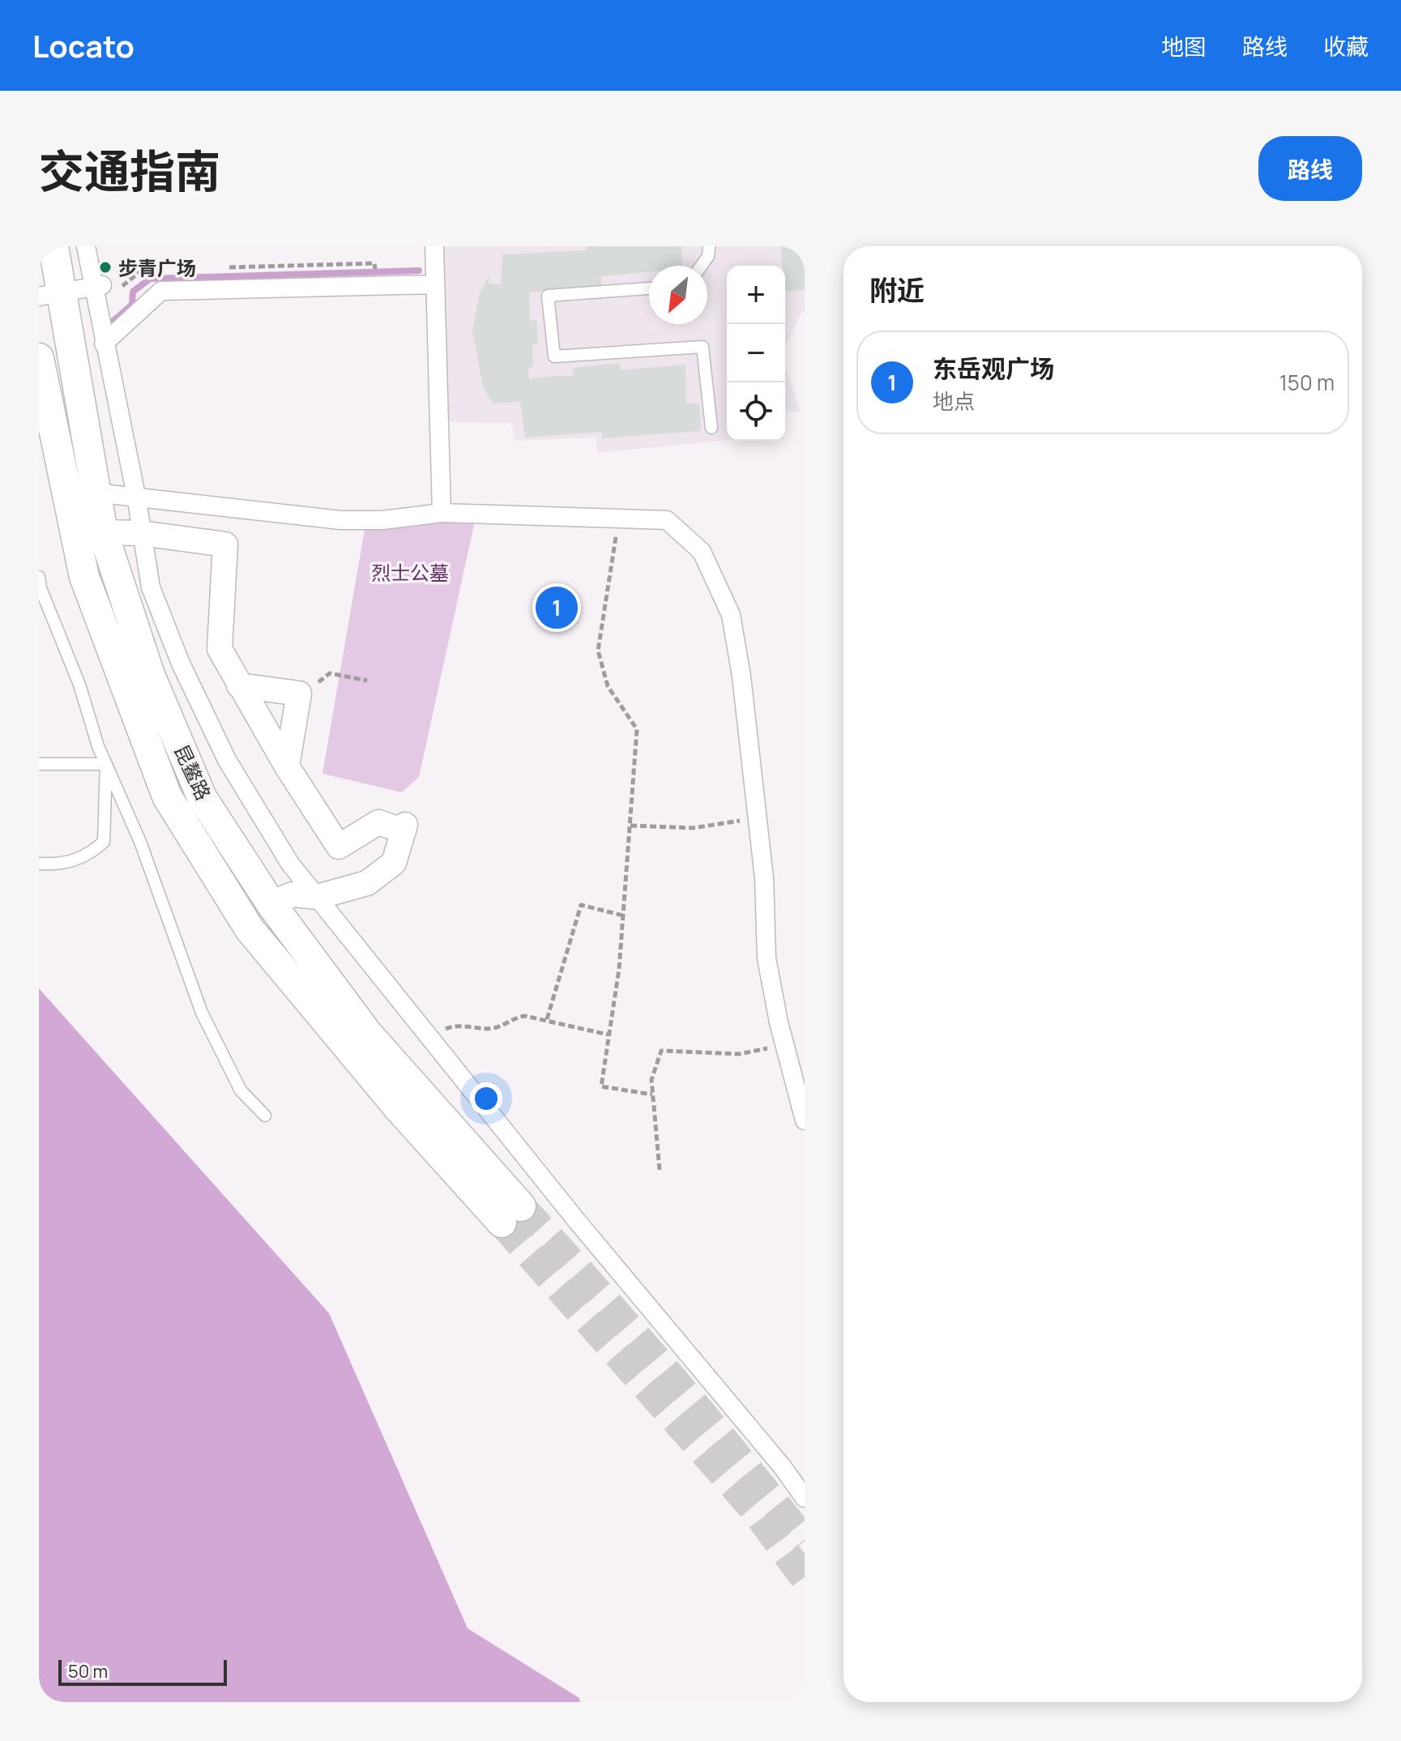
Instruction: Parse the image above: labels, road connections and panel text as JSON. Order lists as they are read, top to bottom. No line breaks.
{"streets":{"street":["昆鳌路"]},"parks":["烈士公墓"],"places":["步青广场"],"scale_bar":"50 m","north":"bottom left","page":{"header":"Locato","nav":["地图","路线","收藏"],"title":"交通指南","buttons":"路线","heading":"附近","map_buttons":["+","−"],"list":[{"mark":"1","name":"东岳观广场","note":"地点","value":"150 m"}],"pins":"1","scale":"50 m"}}
